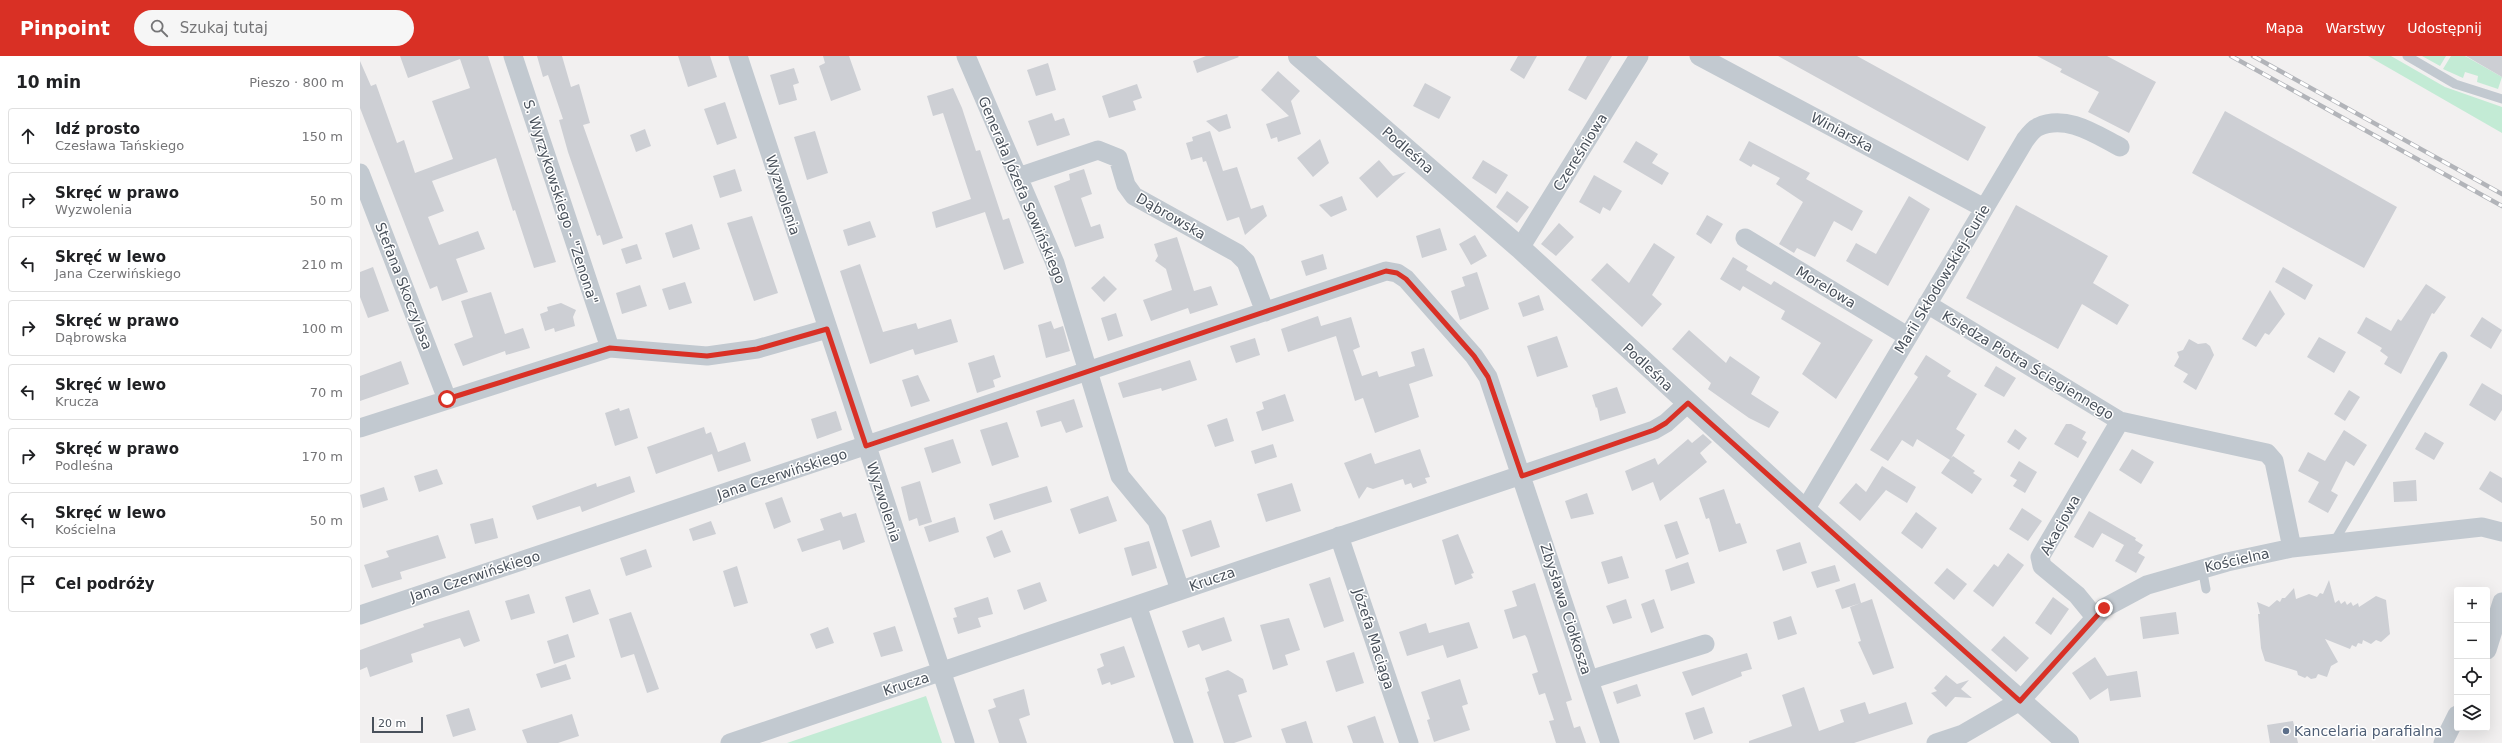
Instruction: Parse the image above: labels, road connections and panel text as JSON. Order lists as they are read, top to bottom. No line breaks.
{"streets":{"street":["Winiarska","Podleśna","Czereśniowa","Generała Józefa Sowińskiego","Wyzwolenia","S. Wyrzykowskiego - \"Zenona\"","Dąbrowska","Marii Skłodowskiej-Curie","Stefana Skoczylasa","Morelowa","Księdza Piotra Ściegiennego","Jana Czerwińskiego","Akacjowa","Kościelna","Krucza","Zbysława Ciołkosza","Józefa Maciąga"]},"crossings":[["Winiarska","Marii Skłodowskiej-Curie"],["Podleśna","Czereśniowa"],["Podleśna","Marii Skłodowskiej-Curie"],["Podleśna","Kościelna"],["Podleśna","Krucza"],["Generała Józefa Sowińskiego","Dąbrowska"],["Generała Józefa Sowińskiego","Jana Czerwińskiego"],["Generała Józefa Sowińskiego","Krucza"],["Wyzwolenia","Jana Czerwińskiego"],["Wyzwolenia","Krucza"],["Dąbrowska","Jana Czerwińskiego"],["Marii Skłodowskiej-Curie","Morelowa"],["Marii Skłodowskiej-Curie","Księdza Piotra Ściegiennego"],["Księdza Piotra Ściegiennego","Akacjowa"],["Księdza Piotra Ściegiennego","Kościelna"],["Jana Czerwińskiego","Krucza"],["Jana Czerwińskiego","Zbysława Ciołkosza"],["Akacjowa","Kościelna"],["Krucza","Zbysława Ciołkosza"],["Krucza","Józefa Maciąga"]],"places":["Kancelaria parafialna"],"scale_bar":"20 m","page":{"header":"Pinpoint","search":"Szukaj tutaj","nav":["Mapa","Warstwy","Udostępnij"],"heading":["10 min","Pieszo · 800 m"],"list":[["Idź prosto","Czesława Tańskiego","150 m"],["Skręć w prawo","Wyzwolenia","50 m"],["Skręć w lewo","Jana Czerwińskiego","210 m"],["Skręć w prawo","Dąbrowska","100 m"],["Skręć w lewo","Krucza","70 m"],["Skręć w prawo","Podleśna","170 m"],["Skręć w lewo","Kościelna","50 m"],"Cel podróży"],"map_buttons":["+","−"],"scale":"20 m"}}
